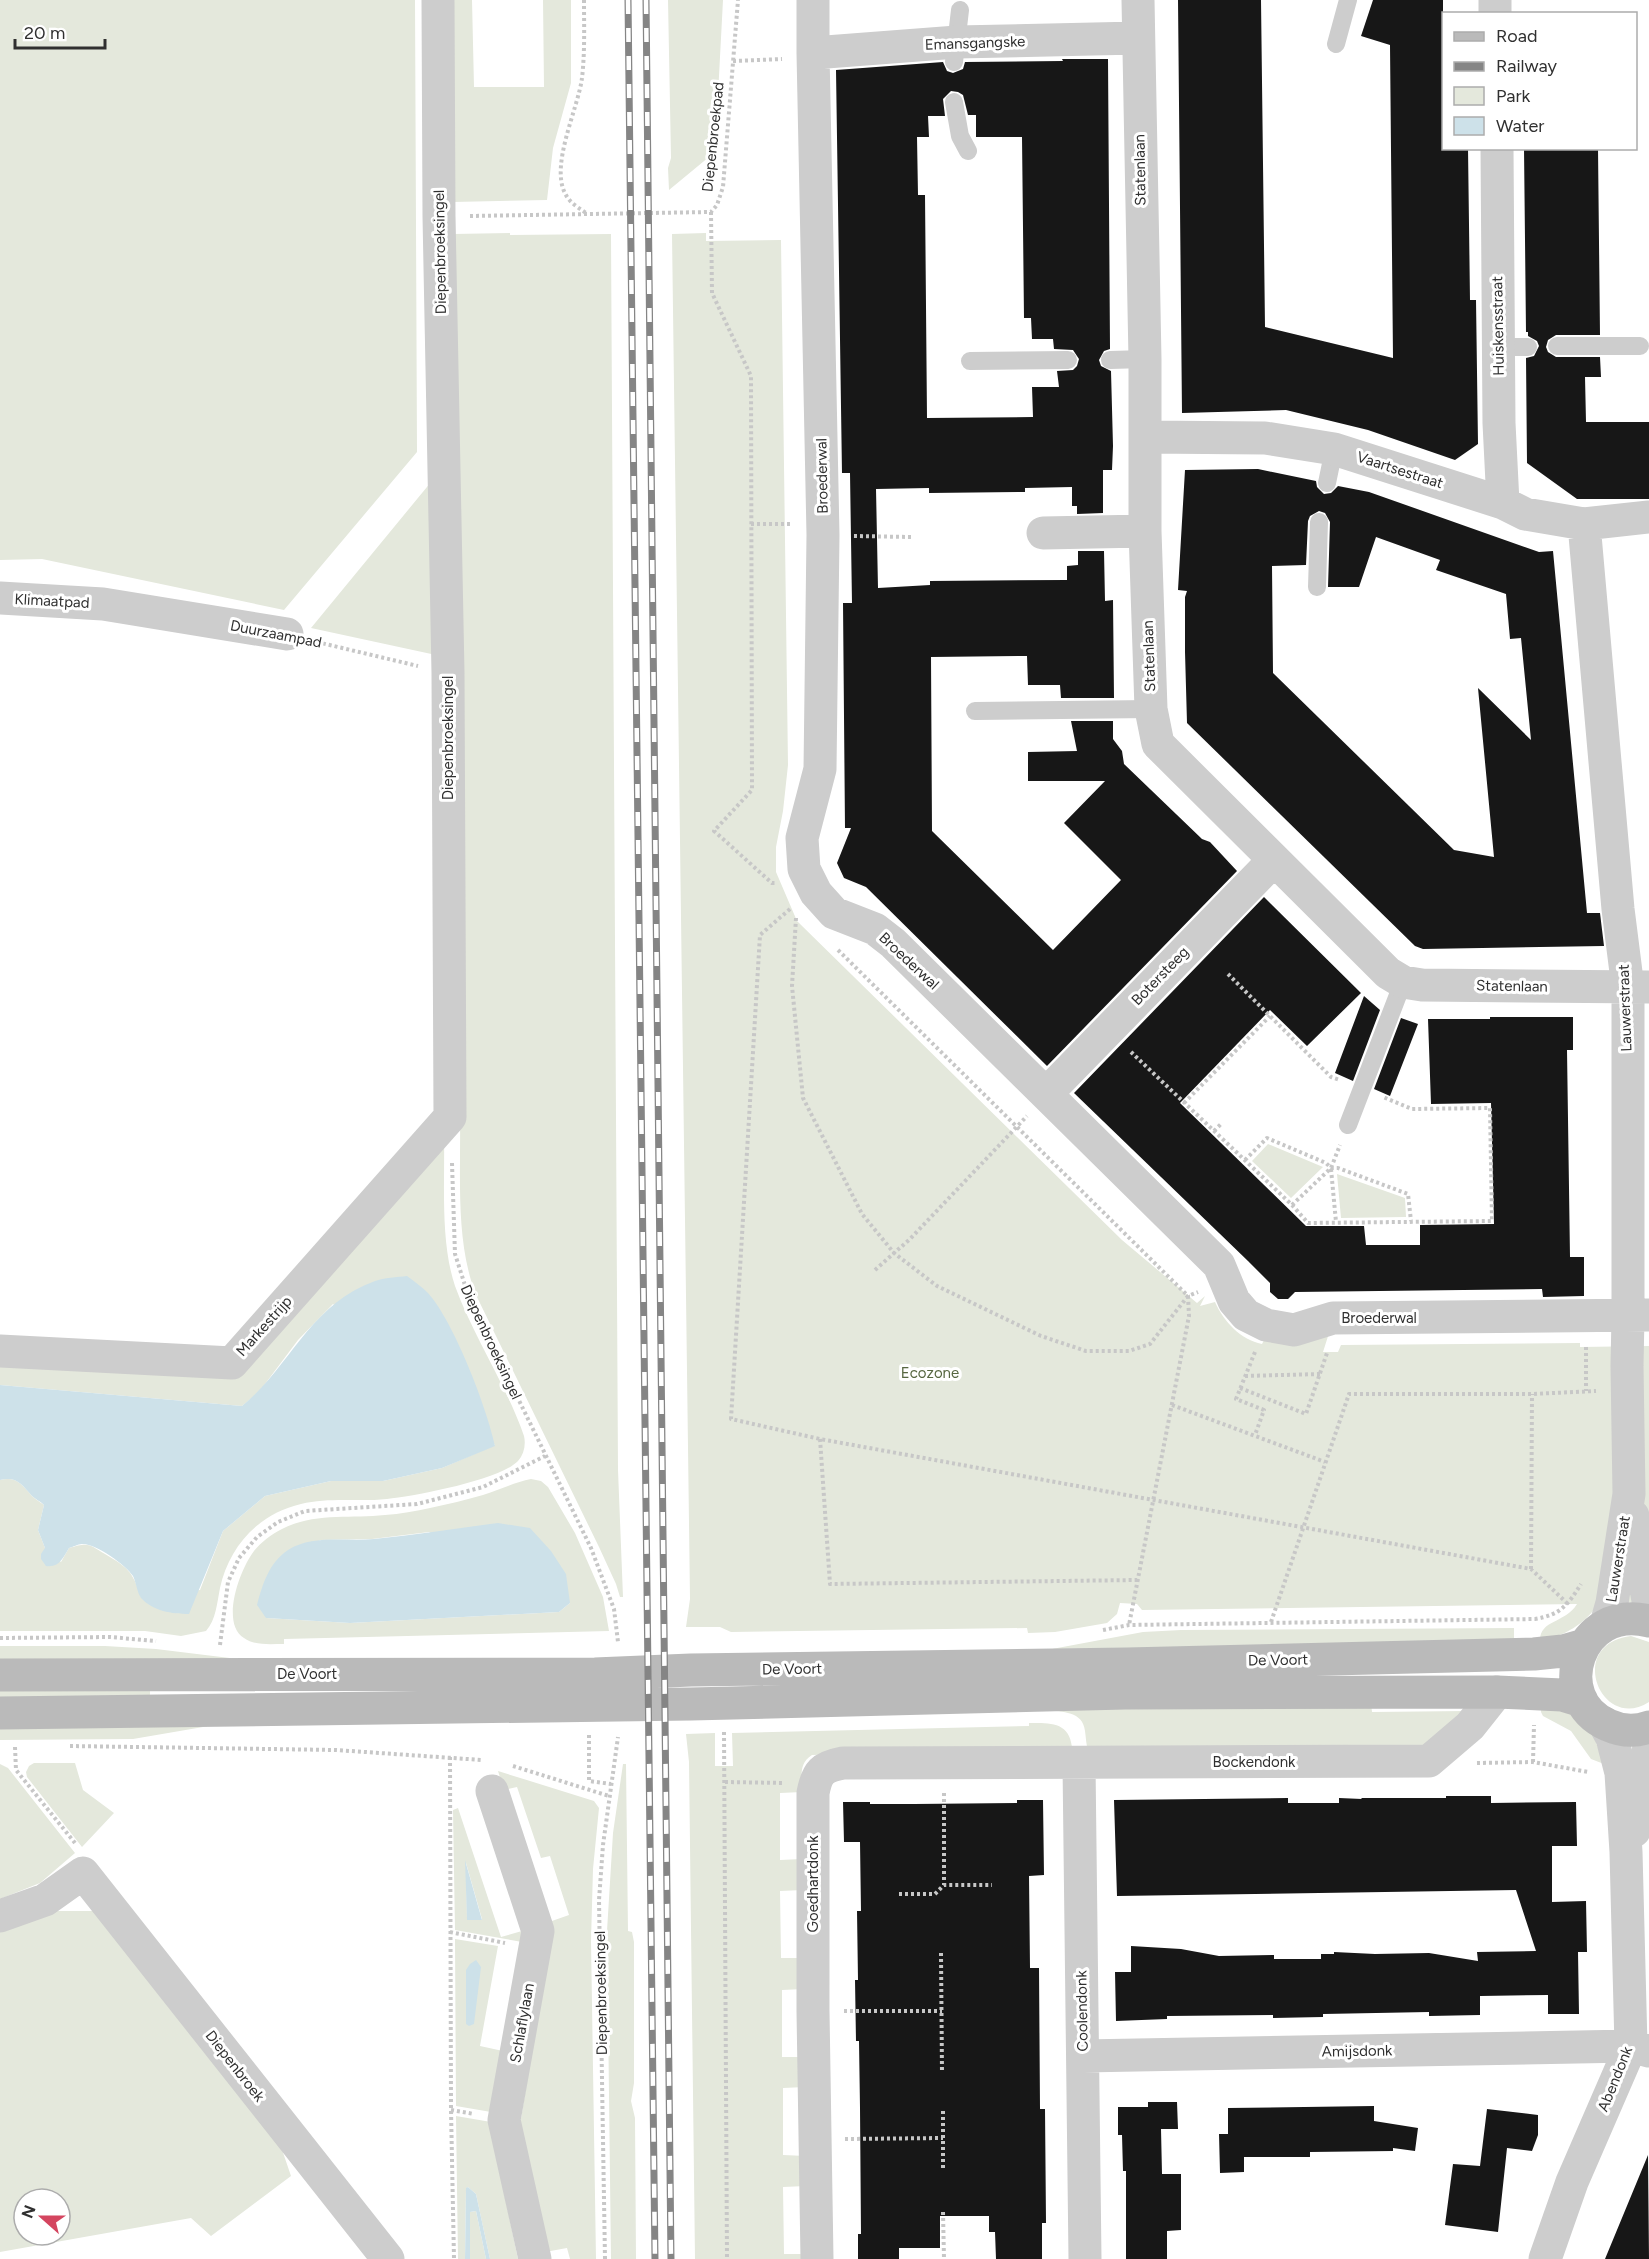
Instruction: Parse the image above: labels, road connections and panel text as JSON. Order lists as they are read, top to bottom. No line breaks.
{"streets":{"street":["Emansgangske","Statenlaan","Diepenbroeksingel","Huiskensstraat","Vaartsestraat","Broederwal","Klimaatpad","Duurzaampad","Botersteeg","Lauwerstraat","Markestrijp","De Voort","Bockendonk","Goedhartdonk","Coolendonk","Schlaflylaan","Amijsdonk","Diepenbroek","Abendonk"],"path":["Diepenbroekpad"]},"crossings":[["Emansgangske","Statenlaan"],["Emansgangske","Broederwal"],["Diepenbroekpad","Diepenbroeksingel"],["Statenlaan","Vaartsestraat"],["Statenlaan","Botersteeg"],["Statenlaan","Lauwerstraat"],["Diepenbroeksingel","Duurzaampad"],["Diepenbroeksingel","Markestrijp"],["Huiskensstraat","Vaartsestraat"],["Vaartsestraat","Lauwerstraat"],["Broederwal","Botersteeg"],["Broederwal","Lauwerstraat"],["Klimaatpad","Duurzaampad"],["Lauwerstraat","De Voort"],["Bockendonk","Coolendonk"],["Coolendonk","Amijsdonk"],["Amijsdonk","Abendonk"]],"parks":["Ecozone"],"legend":["Road","Railway","Park","Water"],"scale_bar":"20 m","north":"left"}
